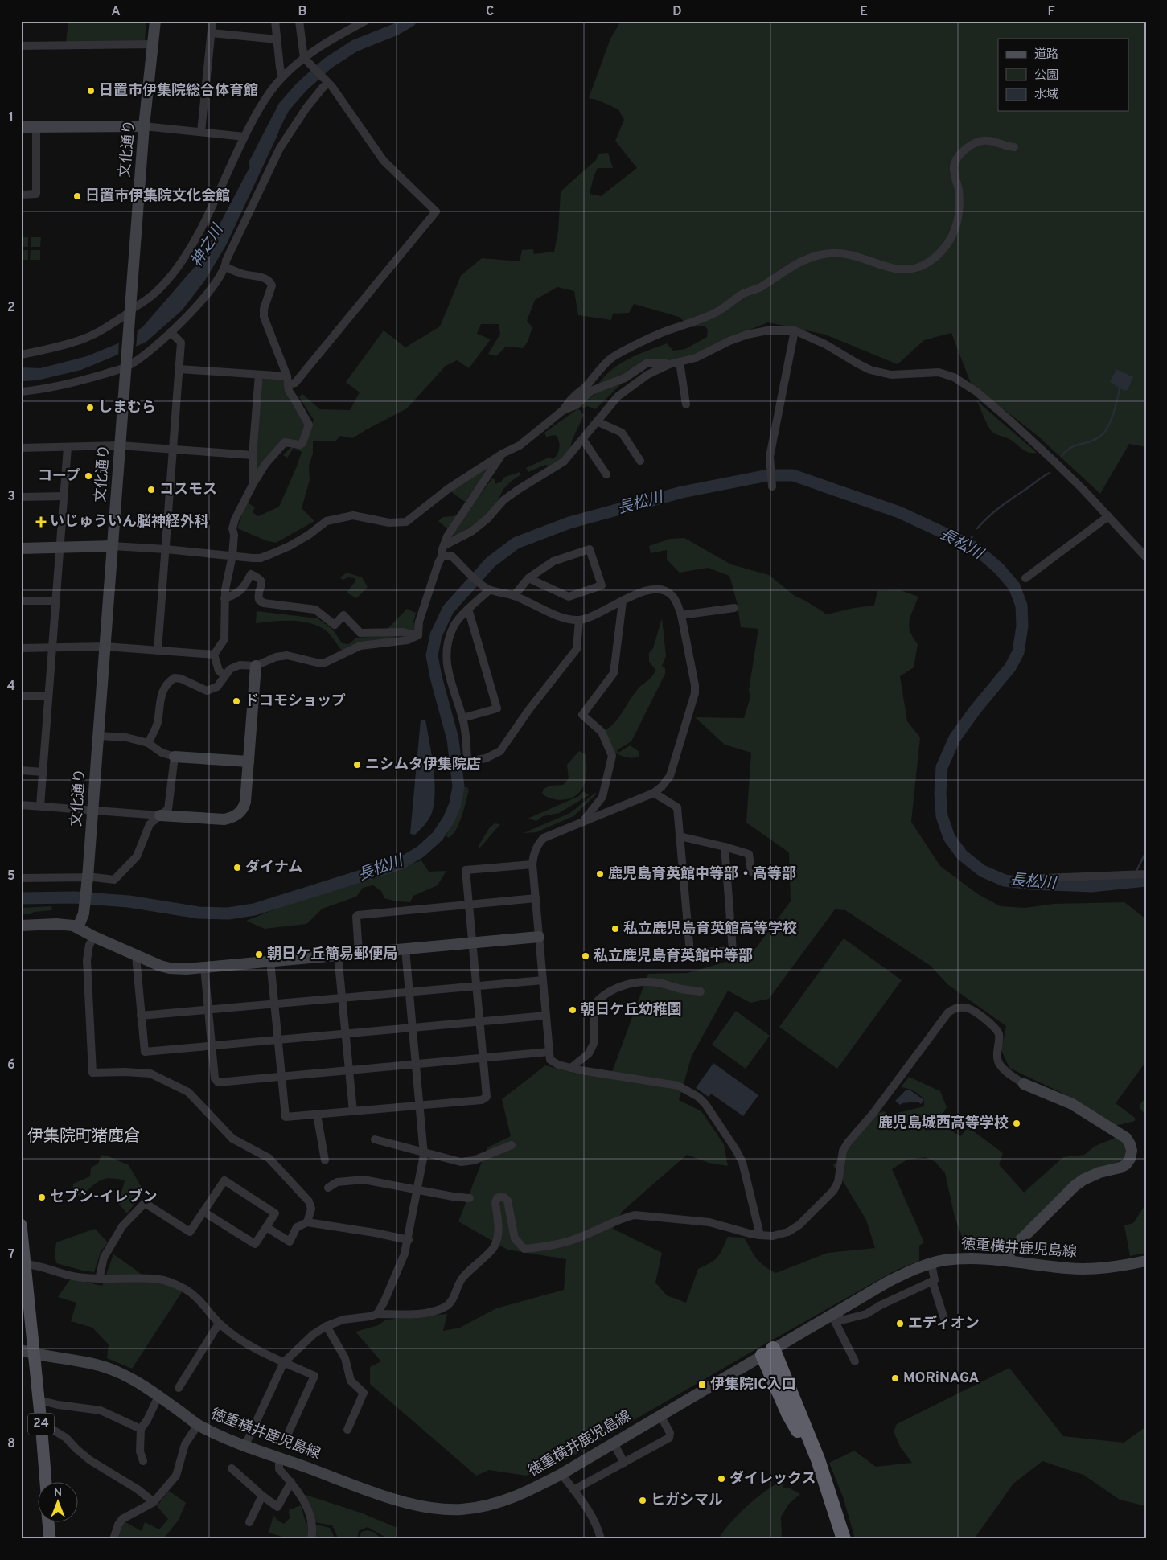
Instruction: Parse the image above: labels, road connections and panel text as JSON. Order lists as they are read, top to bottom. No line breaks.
{"streets":{"main road":["24"],"street":["文化通り","徳重横井鹿児島線"]},"crossings":[["徳重横井鹿児島線","24"]],"districts":["伊集院町猪鹿倉"],"water":["神之川","長松川"],"places":{"other":["日置市伊集院総合体育館","日置市伊集院文化会館","しまむら","コープ","コスモス","ドコモショップ","ニシムタ伊集院店","ダイナム","鹿児島育英館中等部・高等部","私立鹿児島育英館高等学校","朝日ケ丘簡易郵便局","私立鹿児島育英館中等部","朝日ケ丘幼稚園","鹿児島城西高等学校","セブン-イレブン","エディオン","MORiNAGA","ダイレックス","ヒガシマル"],"health":["いじゅういん脳神経外科"],"transit":["伊集院IC入口"]},"legend":["道路","公園","水域"],"north":"top","grid":{"columns":["A","B","C","D","E","F"],"rows":["1","2","3","4","5","6","7","8"]}}
